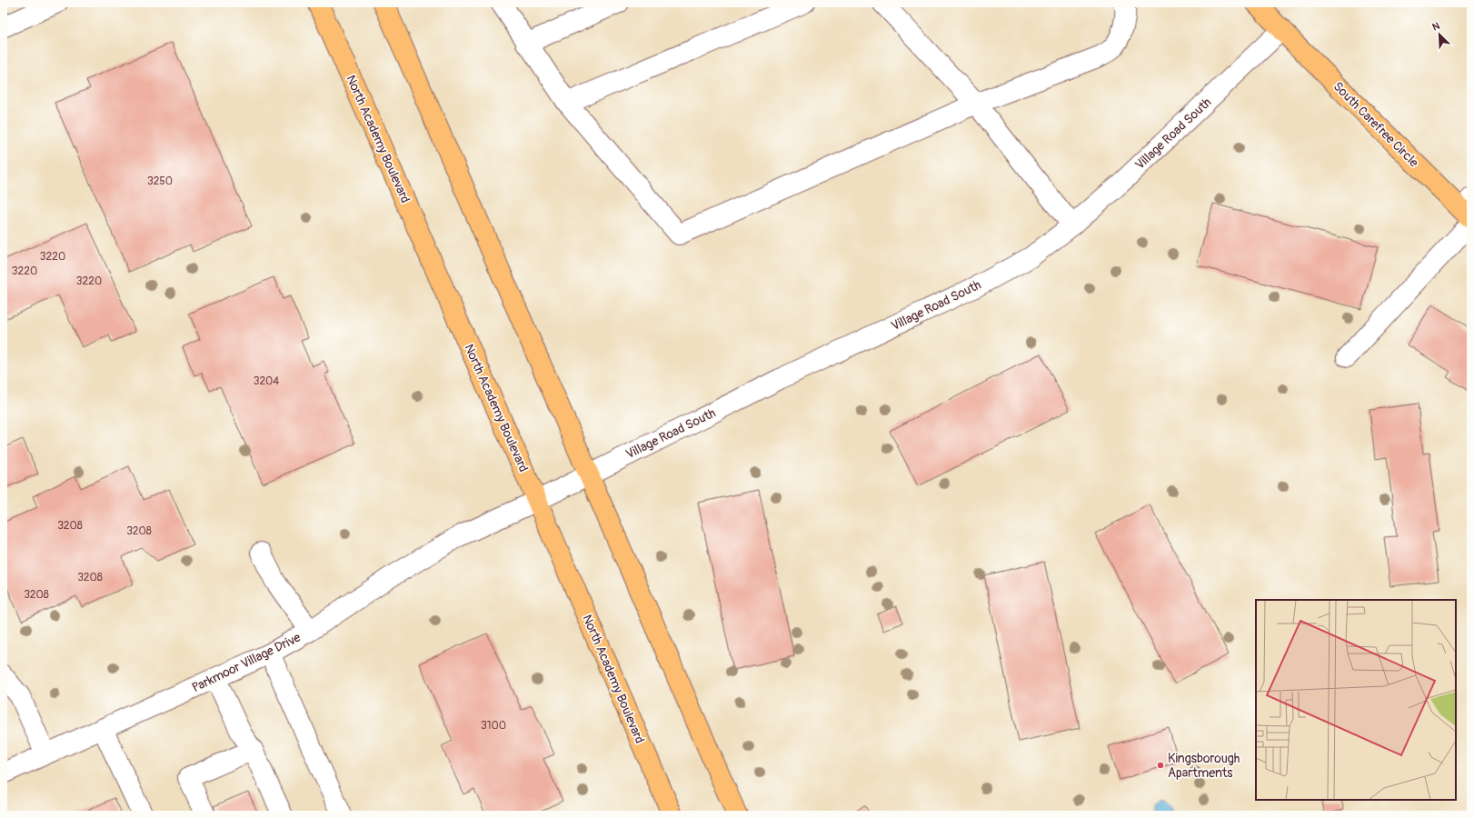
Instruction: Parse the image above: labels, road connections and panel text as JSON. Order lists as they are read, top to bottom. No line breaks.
{"streets":{"main road":["South Carefree Circle","North Academy Boulevard"],"street":["Village Road South","Parkmoor Village Drive"]},"crossings":[["South Carefree Circle","Village Road South"],["Village Road South","North Academy Boulevard"],["Village Road South","Parkmoor Village Drive"],["North Academy Boulevard","Parkmoor Village Drive"]],"places":["Kingsborough Apartments"],"house_numbers":["3250","3220","3220","3220","3204","3208","3208","3208","3208","3100"],"north":"top left"}
